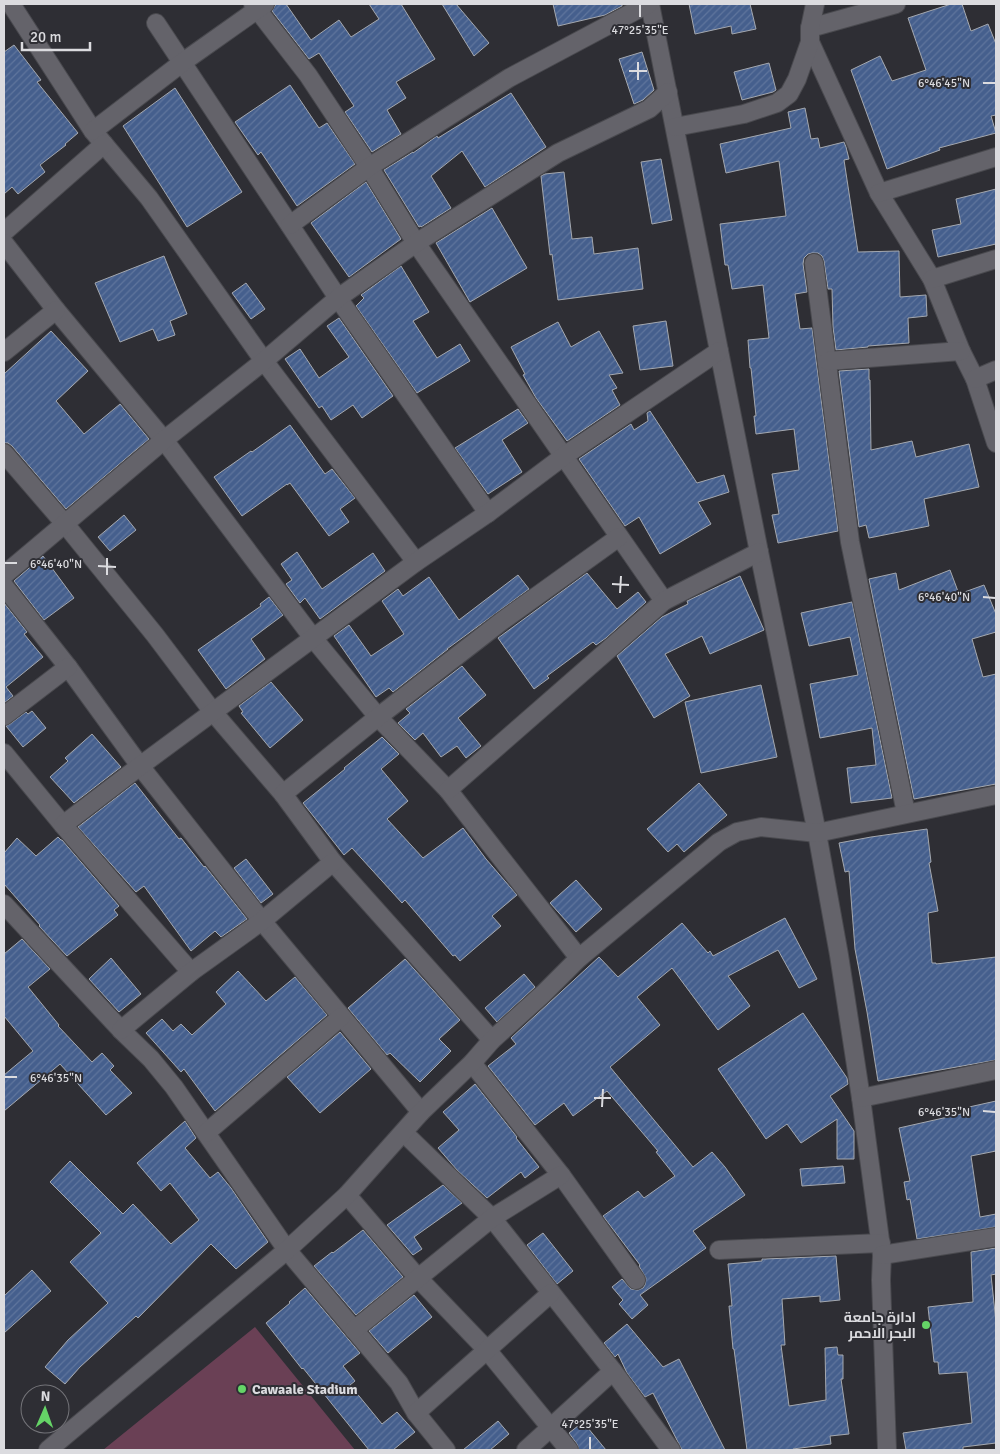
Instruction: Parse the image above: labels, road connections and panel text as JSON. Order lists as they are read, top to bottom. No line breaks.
{"places":["ادارة جامعة البحر الاحمر","Cawaale Stadium"],"scale_bar":"20 m","north":"top","coordinates":["47°25'35\"E","6°46'45\"N","6°46'40\"N","6°46'35\"N"]}
